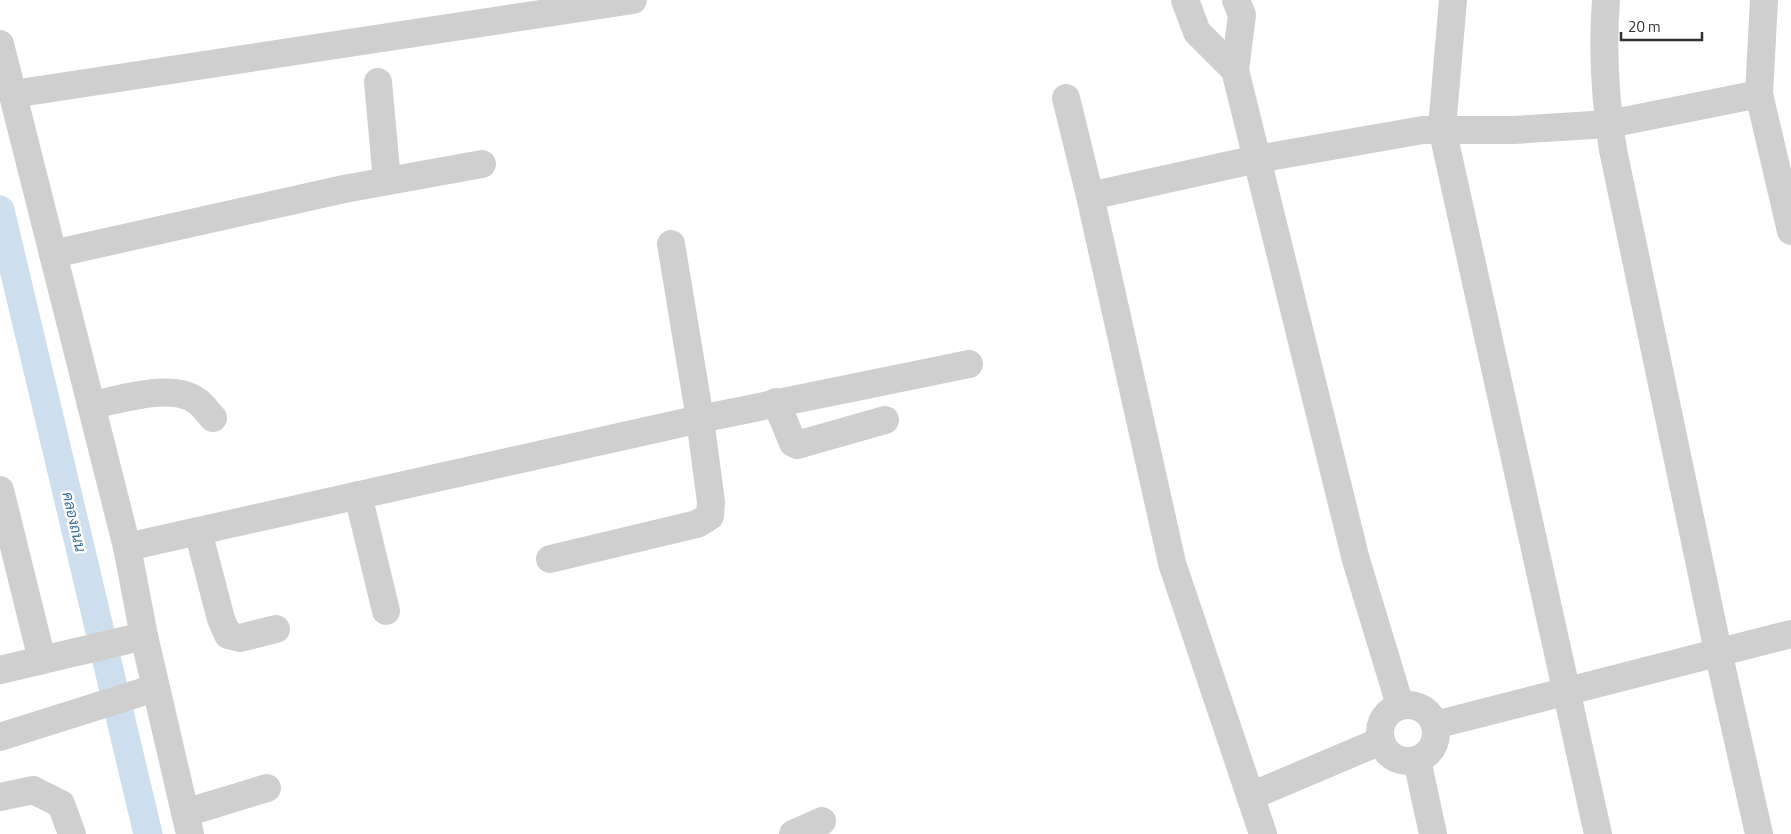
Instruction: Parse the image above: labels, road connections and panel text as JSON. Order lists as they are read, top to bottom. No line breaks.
{"water":["คลองถนน"],"scale_bar":"20 m"}
